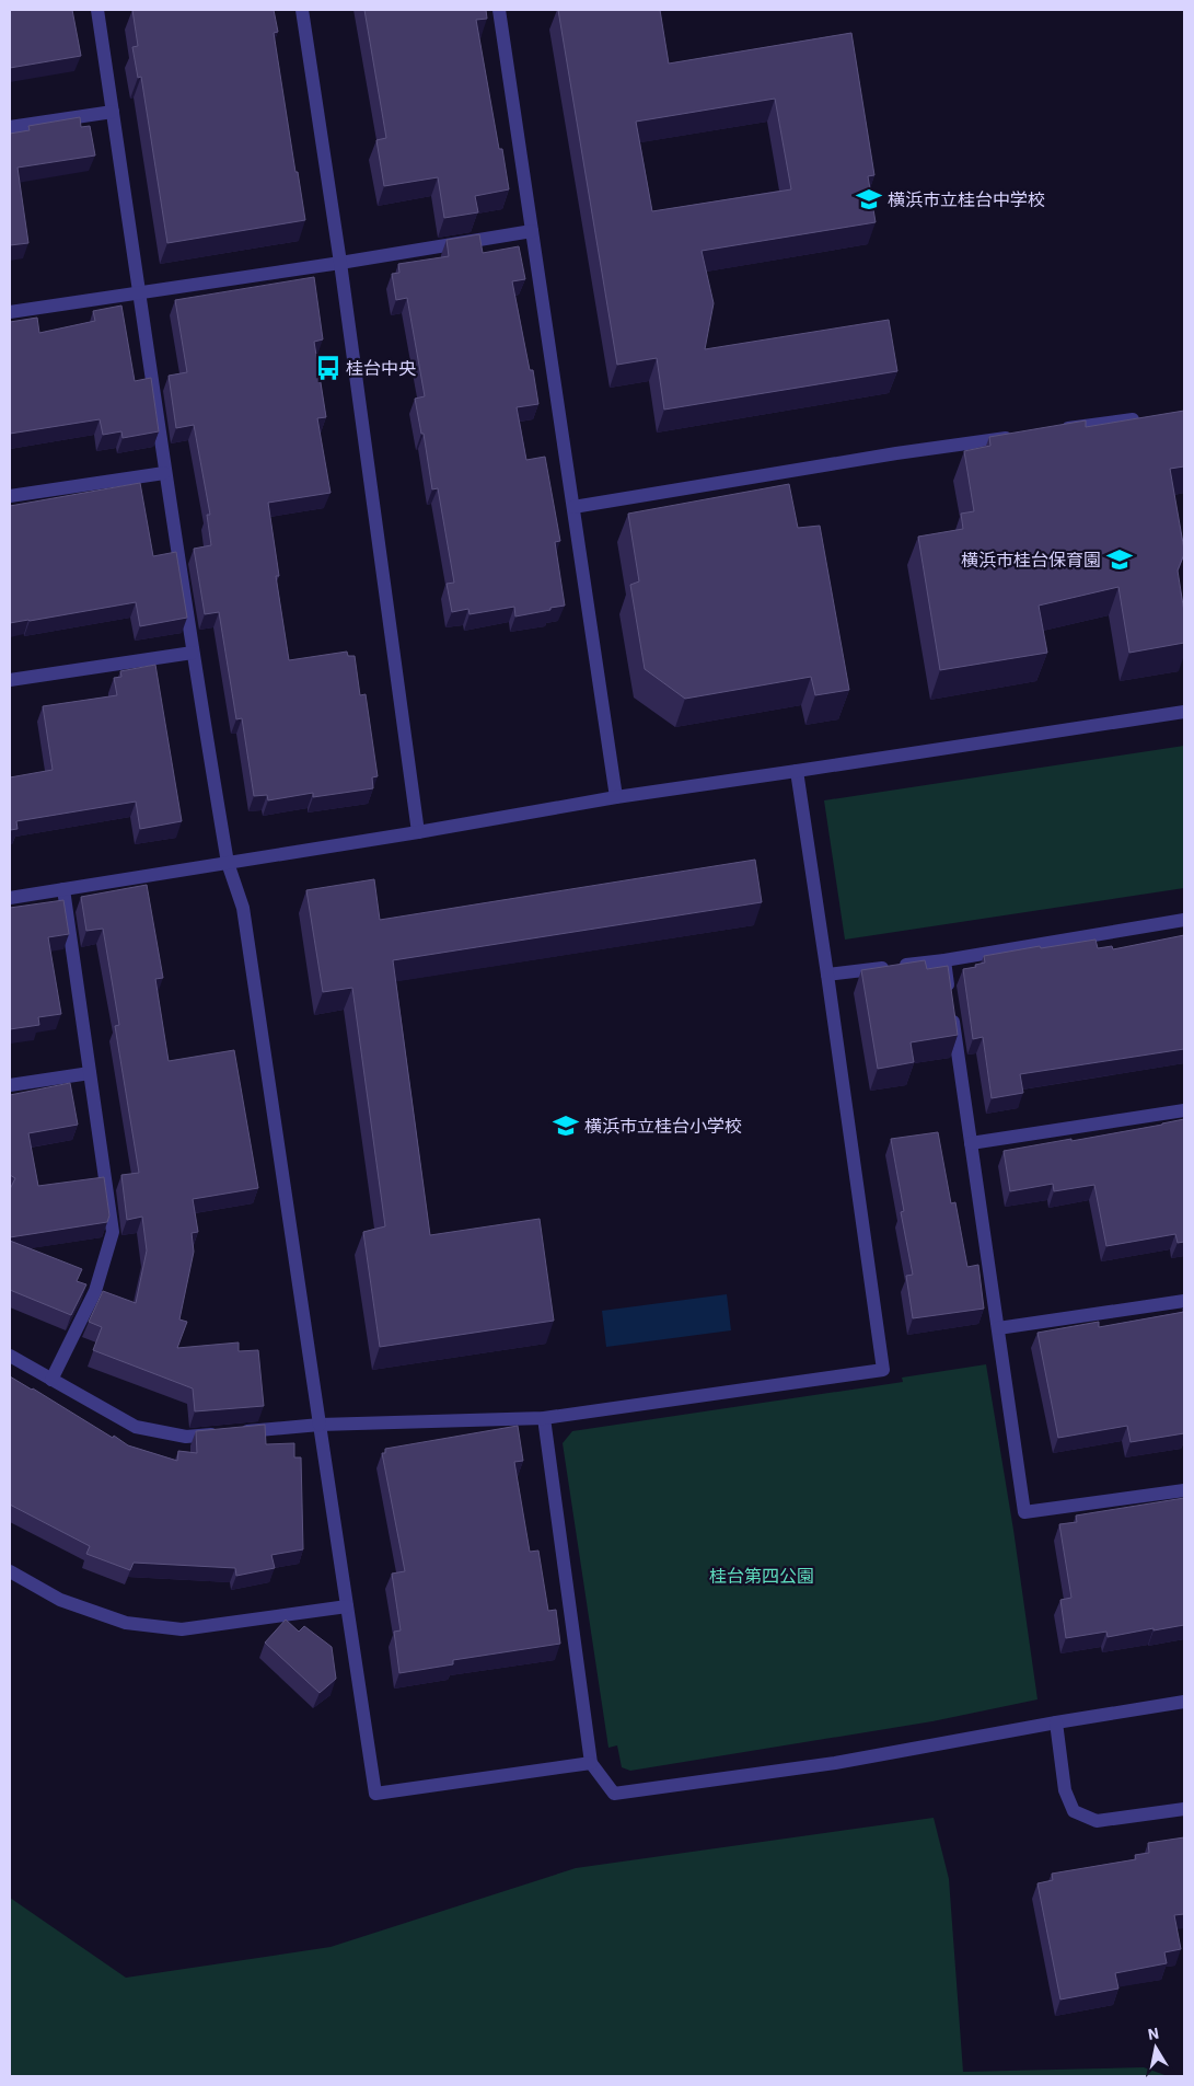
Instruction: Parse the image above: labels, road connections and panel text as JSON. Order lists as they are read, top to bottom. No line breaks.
{"parks":["桂台第四公園"],"places":{"school or university":["横浜市立桂台中学校","横浜市桂台保育園","横浜市立桂台小学校"],"bus stop":["桂台中央"]},"north":"top"}
